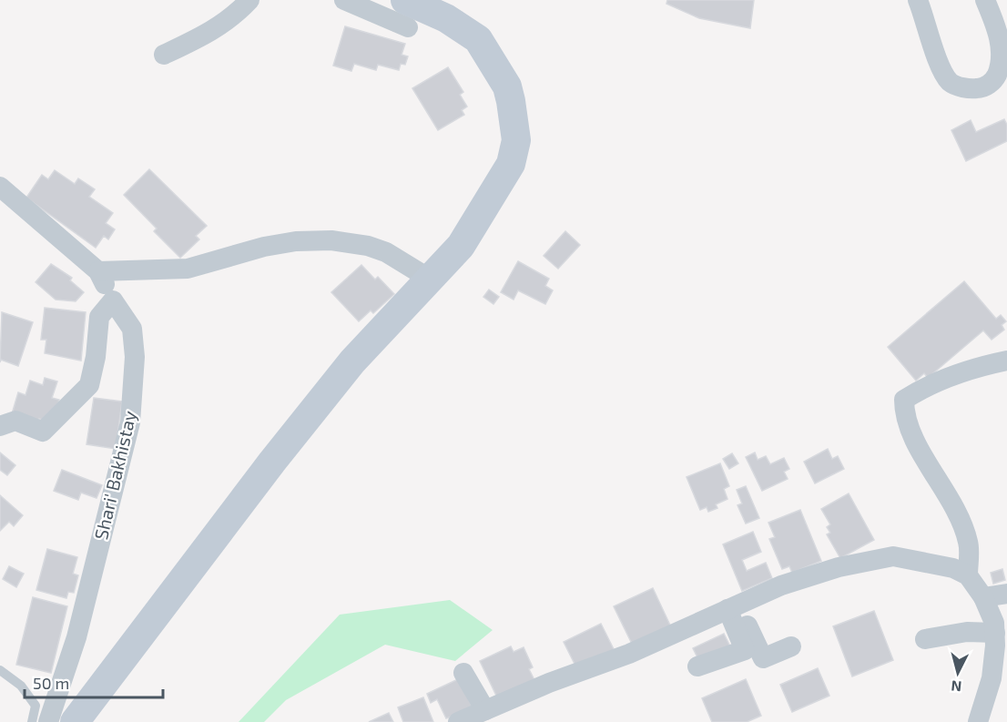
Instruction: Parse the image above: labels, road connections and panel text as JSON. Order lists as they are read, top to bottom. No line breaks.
{"streets":{"street":["Shari' Bakhistay"]},"scale_bar":"50 m","north":"bottom"}
